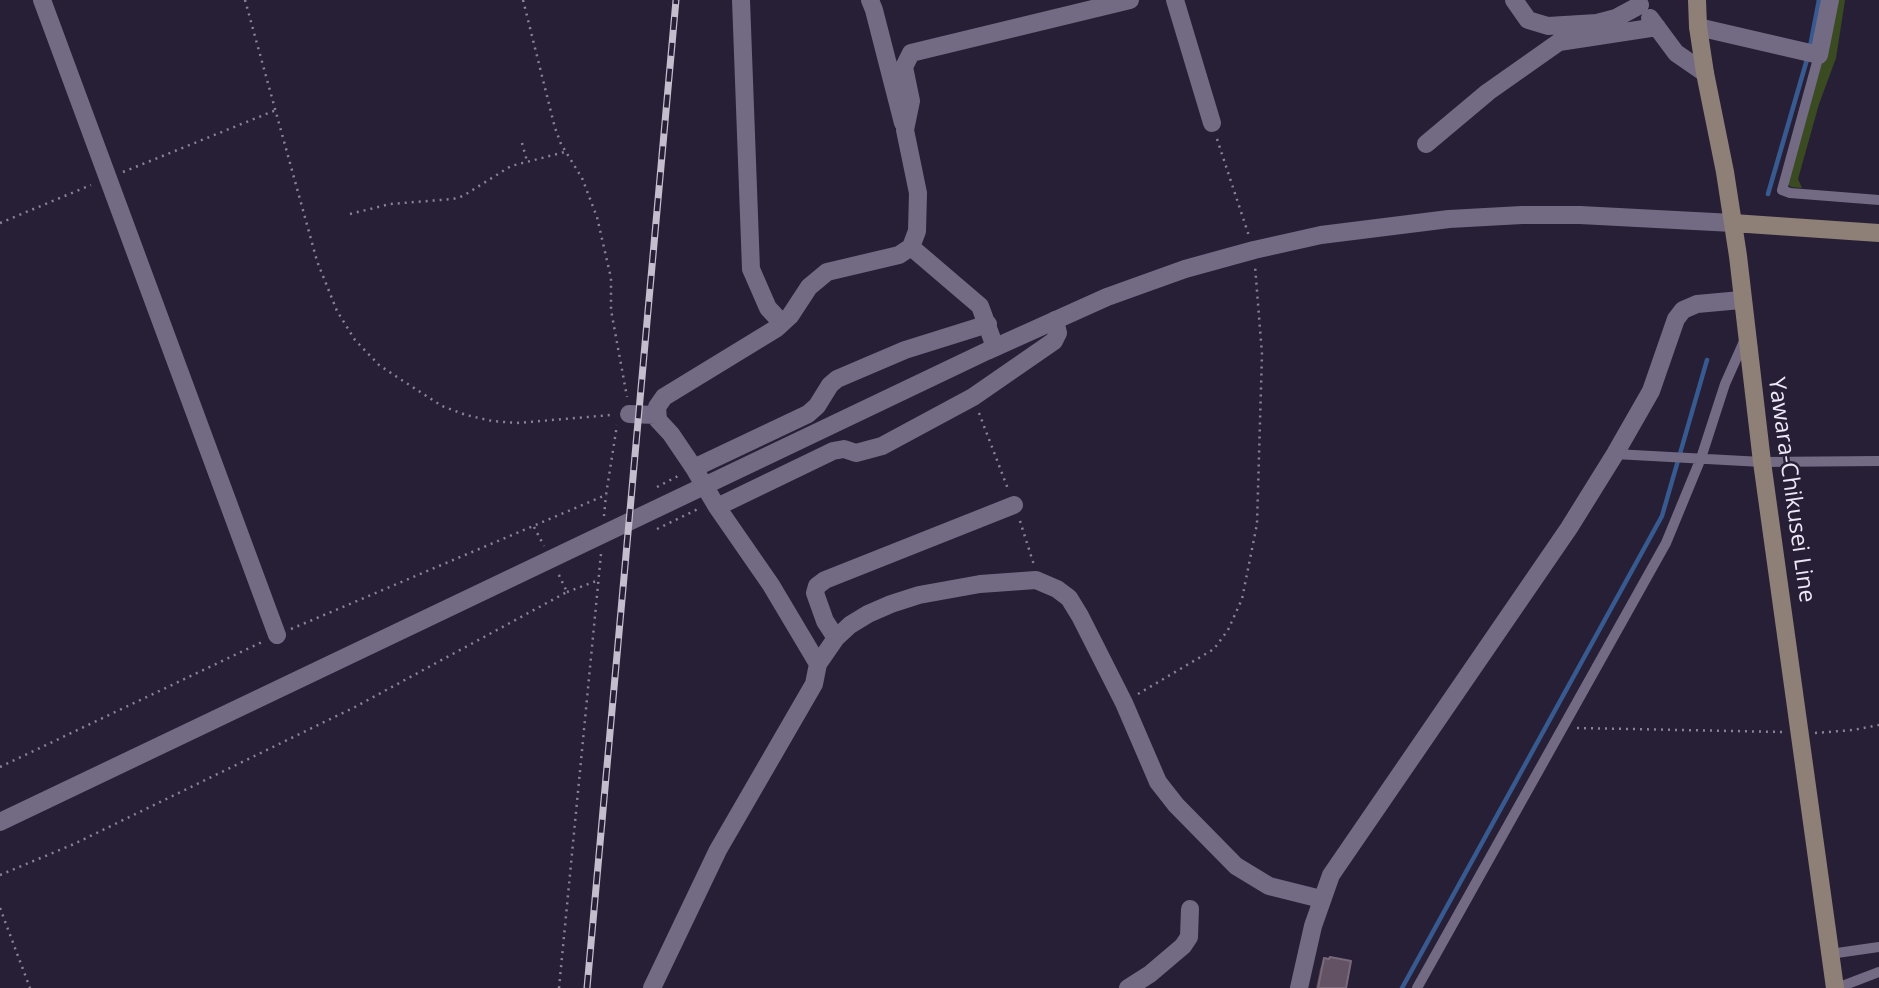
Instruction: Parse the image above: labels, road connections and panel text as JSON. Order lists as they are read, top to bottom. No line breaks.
{"streets":{"main road":["Yawara-Chikusei Line"]}}
